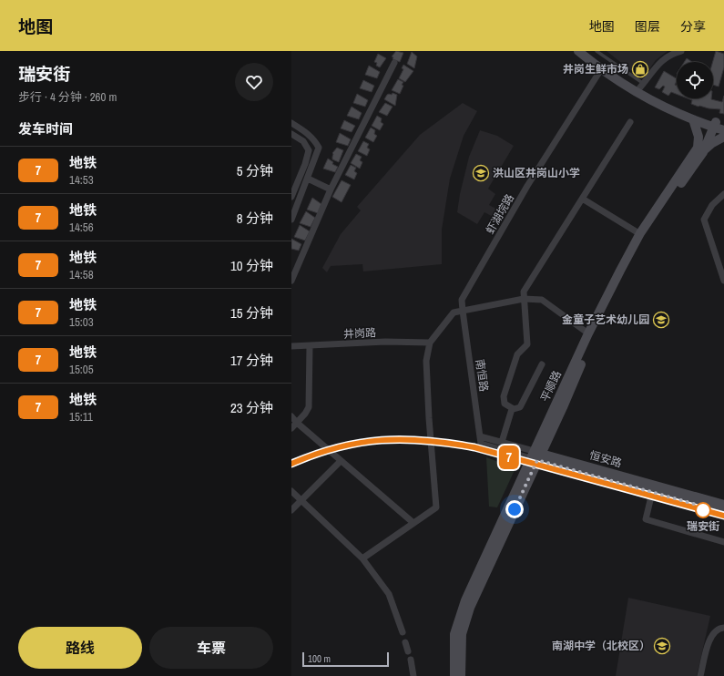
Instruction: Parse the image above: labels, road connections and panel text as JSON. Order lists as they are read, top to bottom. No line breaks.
{"streets":{"main road":["平顺路","恒安路"],"street":["虾湖垸路","井岗路","南恒路"]},"crossings":[["虾湖垸路","南恒路"],["南恒路","恒安路"],["平顺路","恒安路"]],"places":{"shop":["井岗生鲜市场"],"school or university":["洪山区井岗山小学","金童子艺术幼儿园","南湖中学（北校区）"],"other":["瑞安街"]},"lines":["metro line 7"],"scale_bar":"100 m","page":{"header":"地图","nav":["地图","图层","分享"],"heading":[["瑞安街","步行 · 4 分钟 · 260 m"],"发车时间"],"on_map":"7","list":[{"mark":"7","name":"地铁","note":"14:53","value":"5 分钟"},{"mark":"7","name":"地铁","note":"14:56","value":"8 分钟"},{"mark":"7","name":"地铁","note":"14:58","value":"10 分钟"},{"mark":"7","name":"地铁","note":"15:03","value":"15 分钟"},{"mark":"7","name":"地铁","note":"15:05","value":"17 分钟"},{"mark":"7","name":"地铁","note":"15:11","value":"23 分钟"}],"buttons":["路线","车票"],"scale":"100 m"}}
